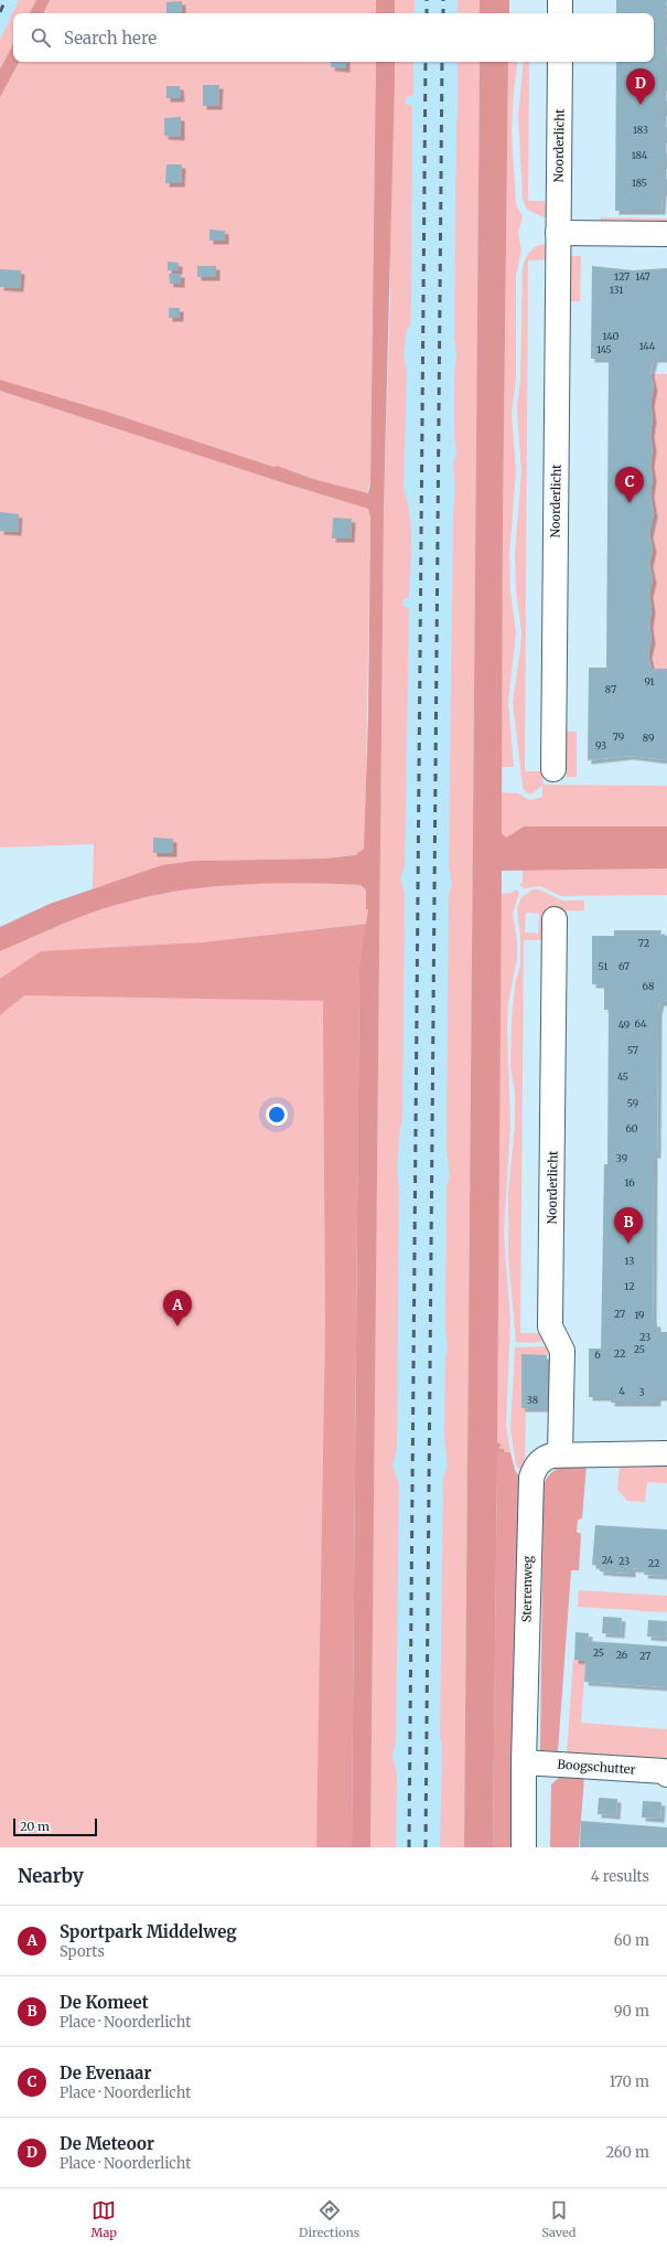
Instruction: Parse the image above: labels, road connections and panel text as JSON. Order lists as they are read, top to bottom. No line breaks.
{"streets":{"street":["Noorderlicht","Sterrenweg","Boogschutter"]},"crossings":[["Noorderlicht","Sterrenweg"],["Sterrenweg","Boogschutter"]],"house_numbers":["183","184","185","127","147","131","140","144","145","91","87","79","89","93","72","51","67","68","64","49","57","45","59","60","39","16","13","12","27","19","23","25","22","6","4","3","38","24","23","22","25","26","27"],"scale_bar":"20 m","page":{"search":"Search here","pins":["D","C","B","A"],"scale":"20 m","heading":["Nearby","4 results"],"list":[{"mark":"A","name":"Sportpark Middelweg","note":"Sports","value":"60 m"},{"mark":"B","name":"De Komeet","note":"Place · Noorderlicht","value":"90 m"},{"mark":"C","name":"De Evenaar","note":"Place · Noorderlicht","value":"170 m"},{"mark":"D","name":"De Meteoor","note":"Place · Noorderlicht","value":"260 m"}],"nav":["Map","Directions","Saved"]}}
